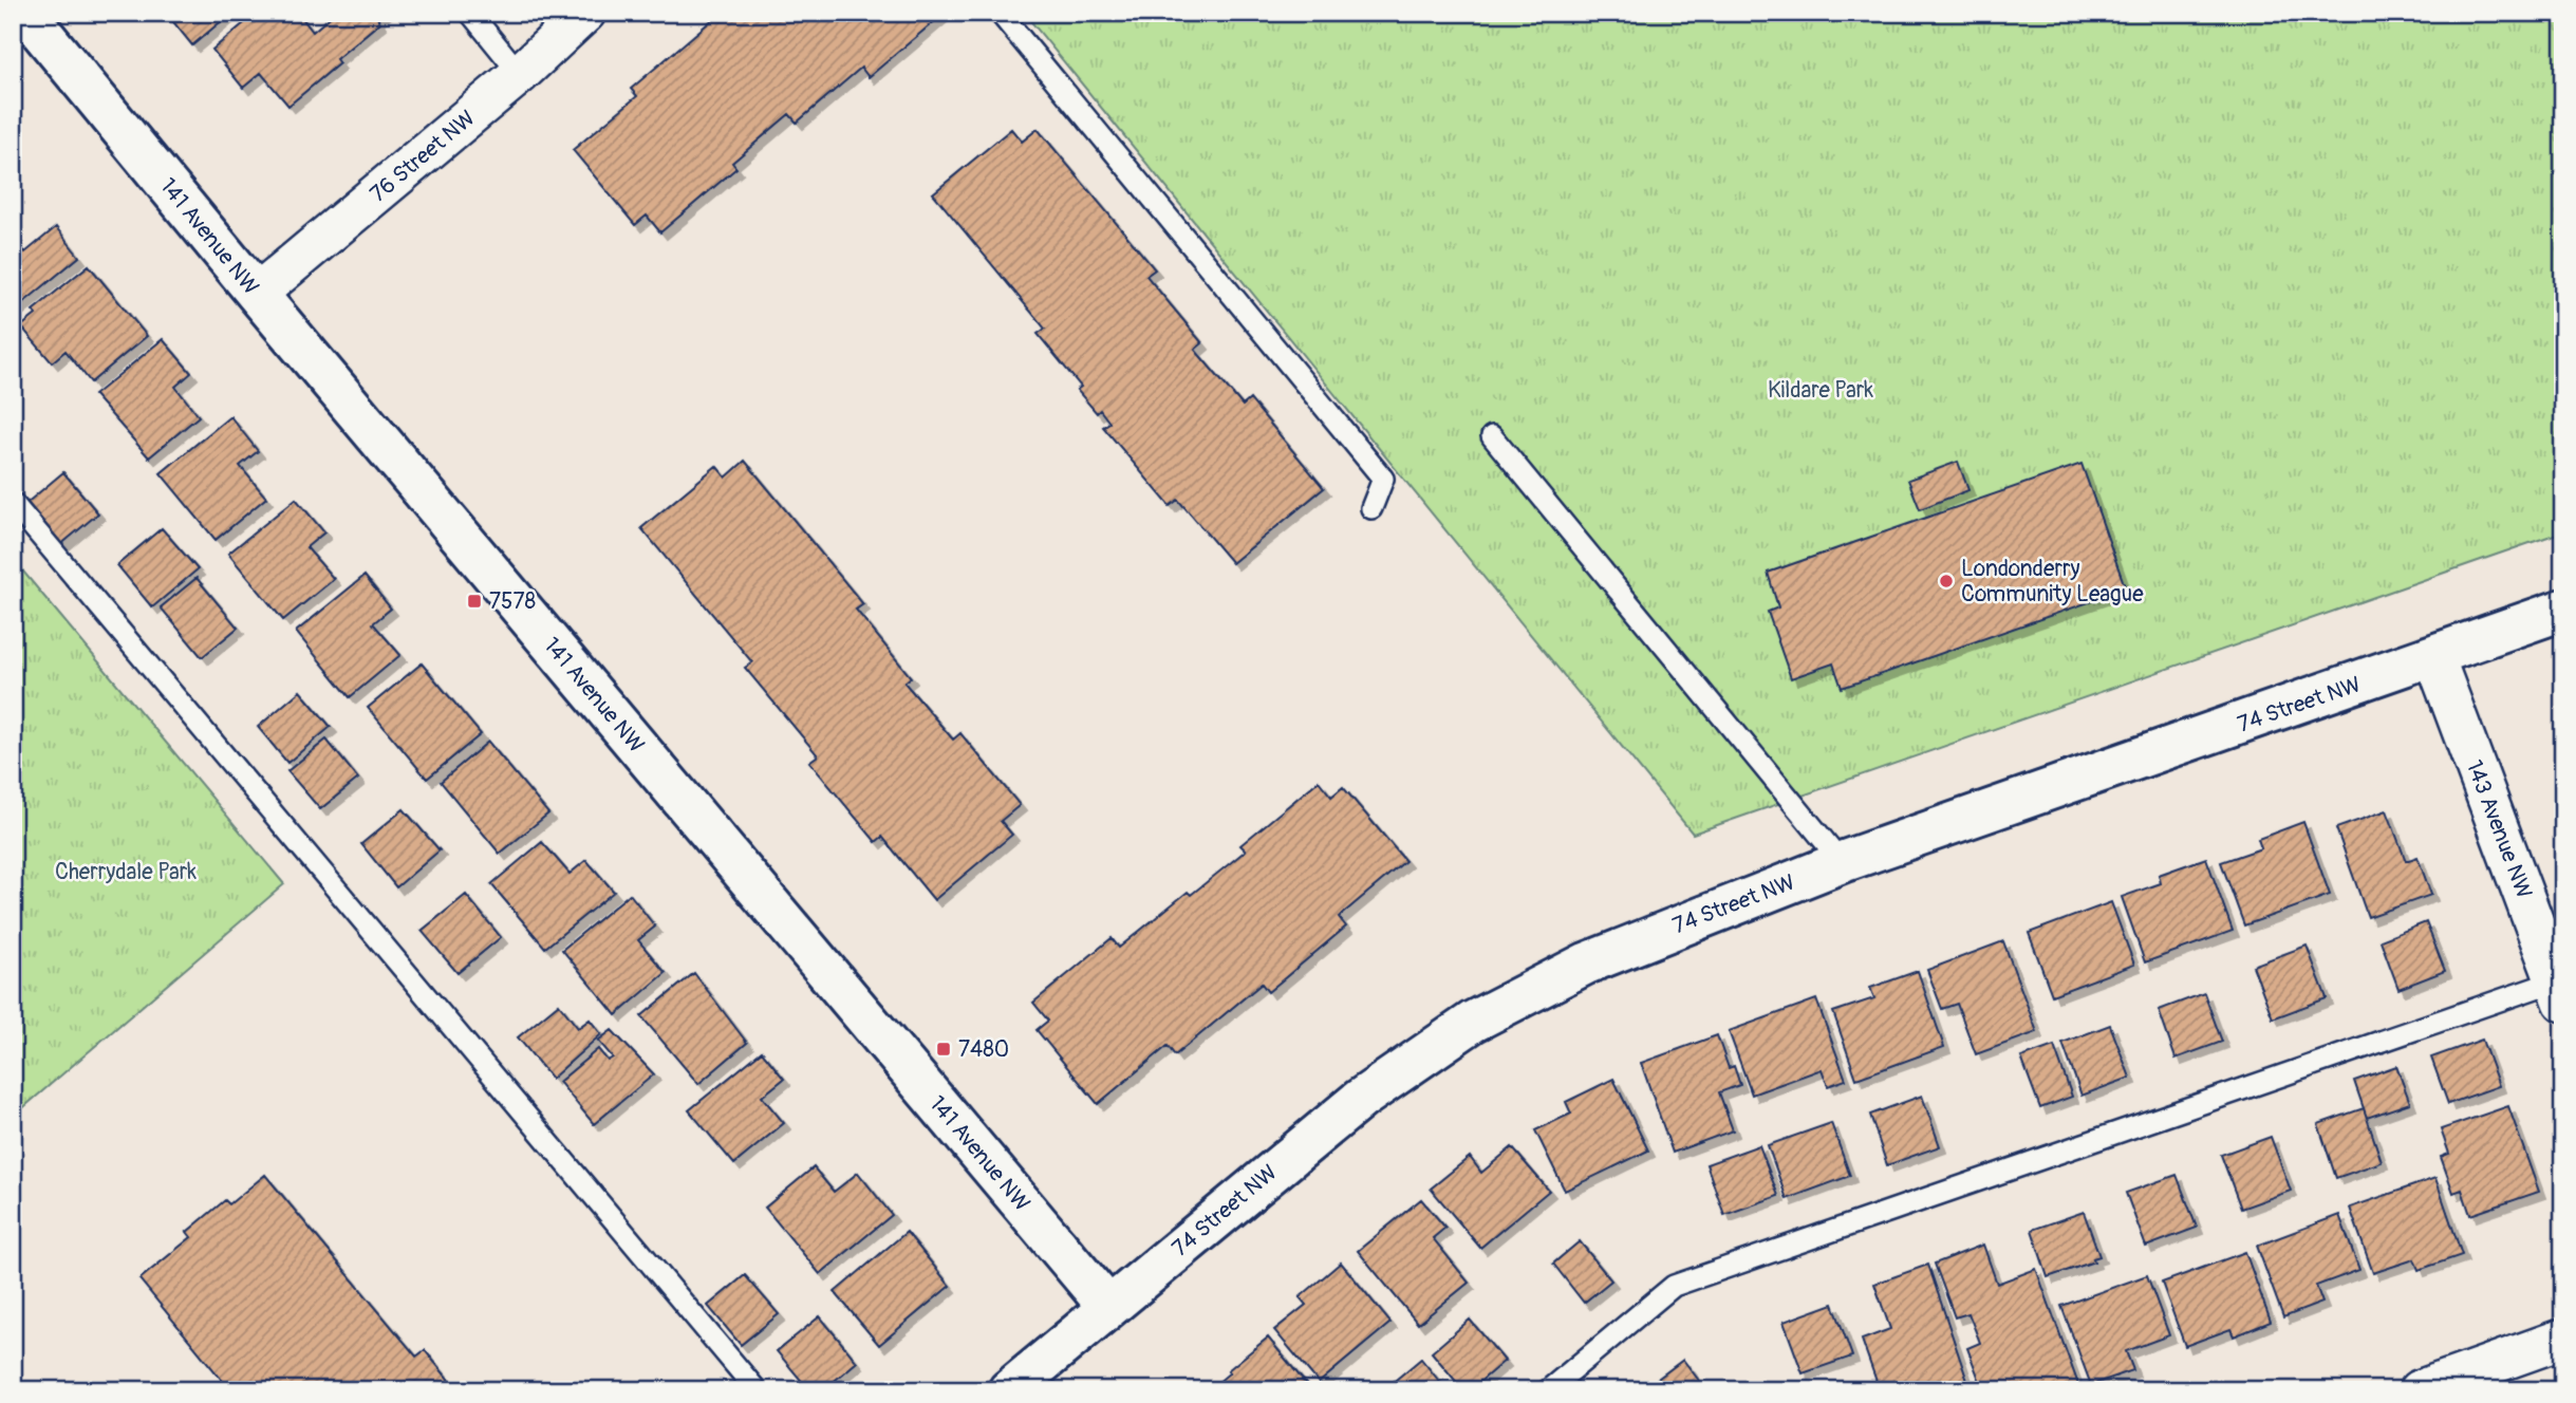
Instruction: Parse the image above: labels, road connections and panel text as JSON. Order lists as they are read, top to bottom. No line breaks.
{"streets":{"street":["76 Street NW","141 Avenue NW","74 Street NW","143 Avenue NW"]},"crossings":[["76 Street NW","141 Avenue NW"],["141 Avenue NW","74 Street NW"],["74 Street NW","143 Avenue NW"]],"parks":["Kildare Park","Cherrydale Park"],"places":{"other":["Londonderry Community League"],"transit":["7578","7480"]}}
